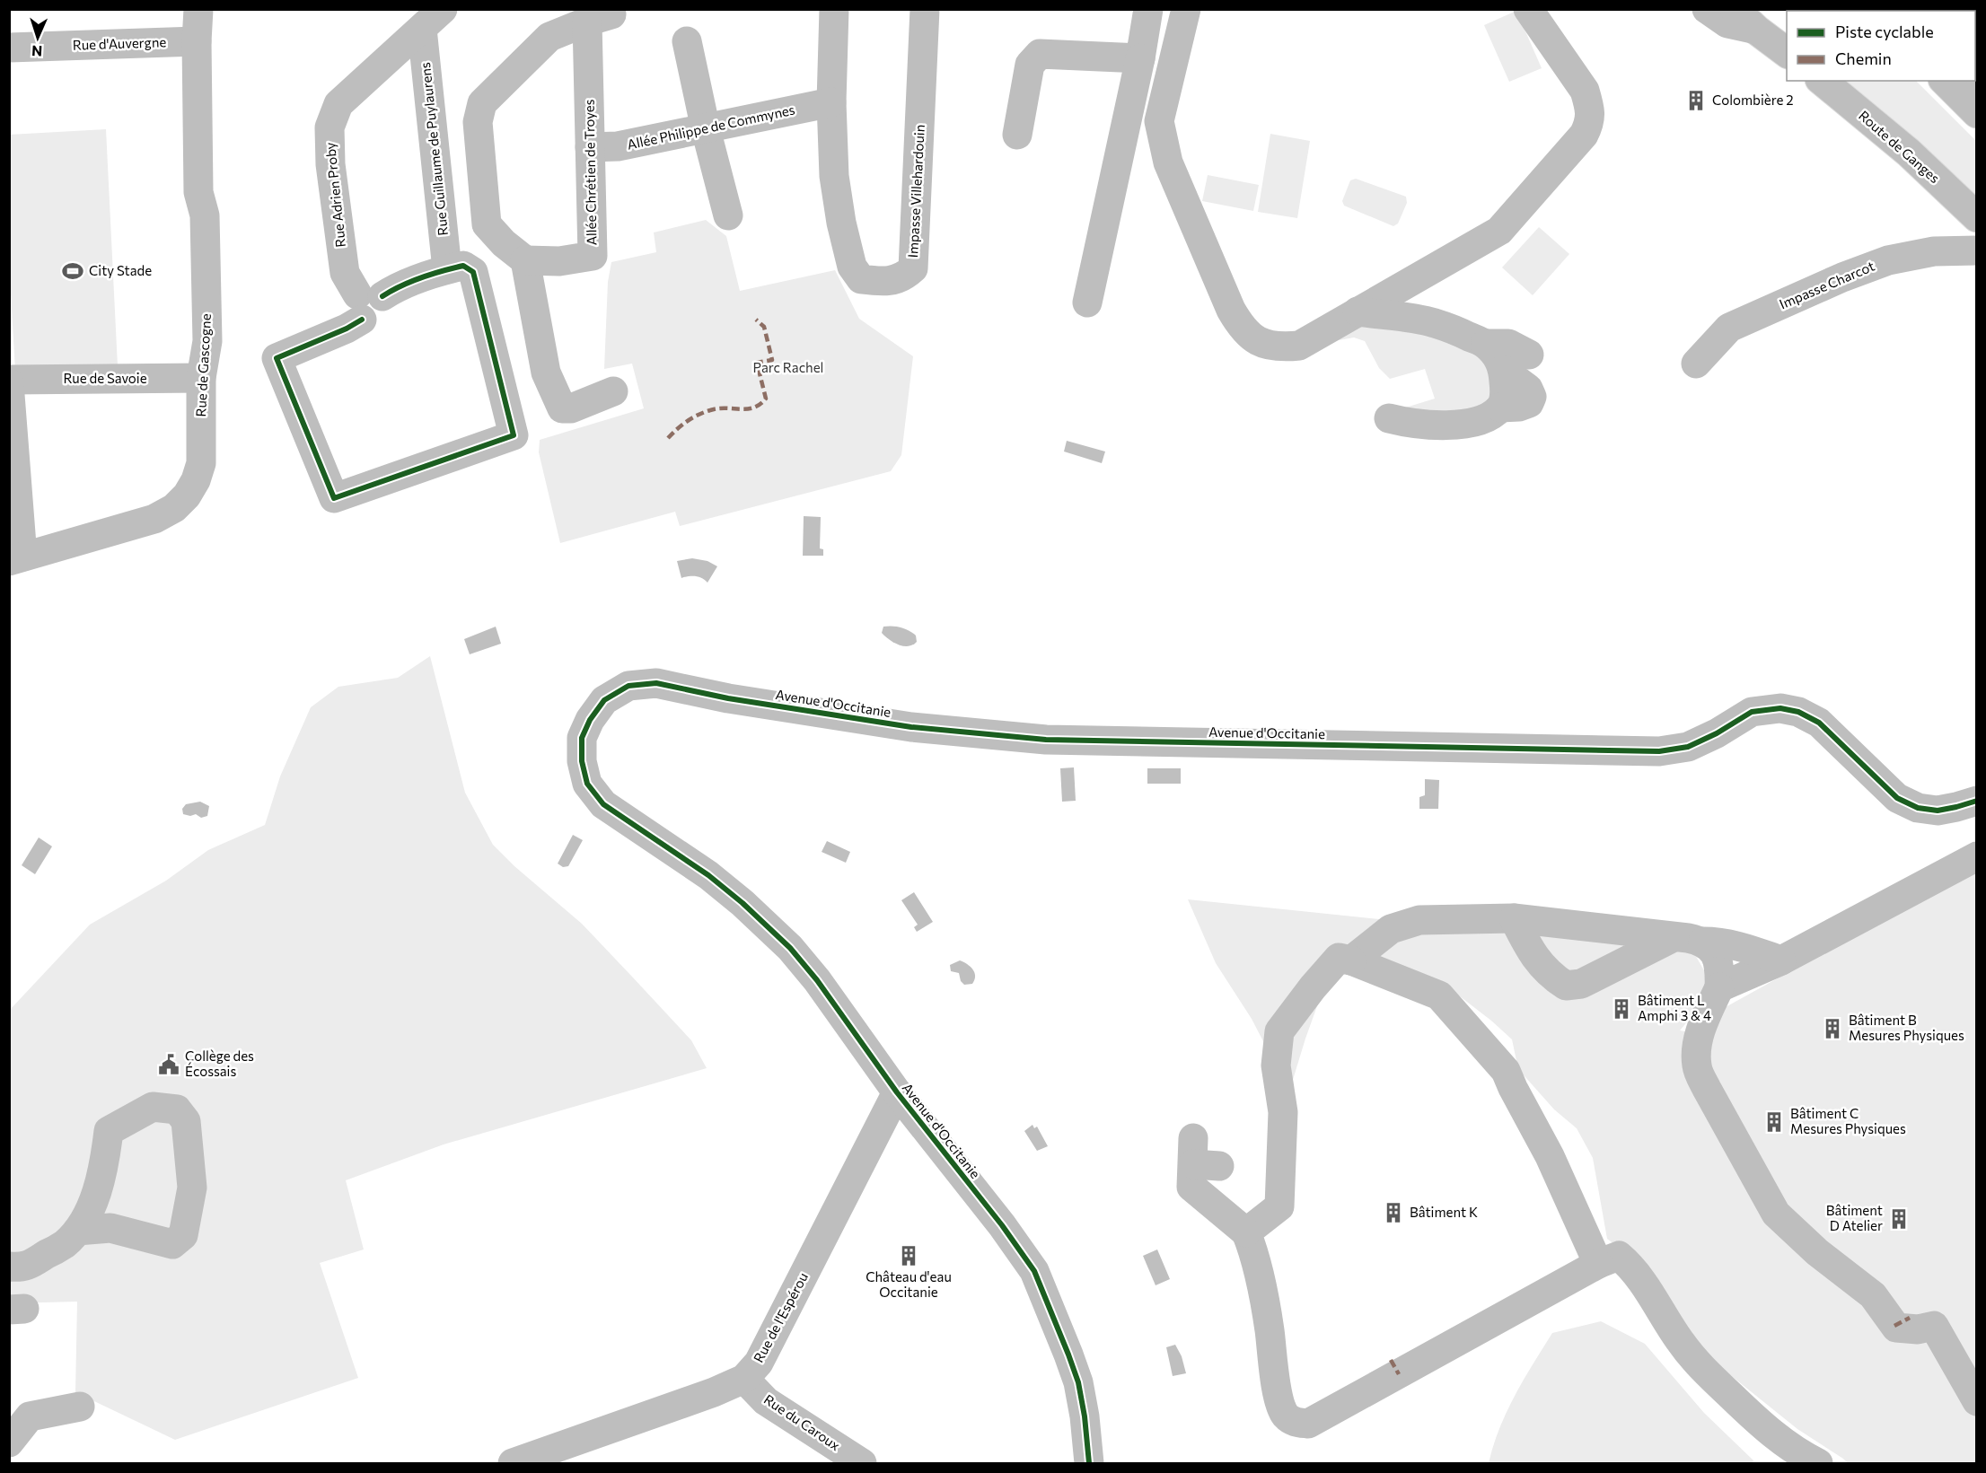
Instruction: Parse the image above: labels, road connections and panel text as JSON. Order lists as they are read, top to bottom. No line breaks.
{"streets":{"street":["Rue d'Auvergne","Allée Philippe de Commynes","Route de Ganges","Rue Guillaume de Puylaurens","Allée Chrétien de Troyes","Impasse Villehardouin","Rue Adrien Proby","Impasse Charcot","Rue de Gascogne","Rue de Savoie","Avenue d'Occitanie","Rue de l'Espérou","Rue du Caroux"]},"crossings":[["Rue d'Auvergne","Rue de Gascogne"],["Allée Philippe de Commynes","Allée Chrétien de Troyes"],["Allée Philippe de Commynes","Impasse Villehardouin"],["Rue Guillaume de Puylaurens","Rue Adrien Proby"],["Rue de Gascogne","Rue de Savoie"],["Avenue d'Occitanie","Rue de l'Espérou"],["Rue de l'Espérou","Rue du Caroux"]],"parks":["Parc Rachel"],"places":{"building":["Colombière 2","Bâtiment L Amphi 3 & 4","Bâtiment B Mesures Physiques","Bâtiment C Mesures Physiques","Bâtiment K","Bâtiment D Atelier","Château d'eau Occitanie"],"sports":["City Stade"],"public building":["Collège des Écossais"]},"legend":["Piste cyclable","Chemin"],"north":"bottom"}
